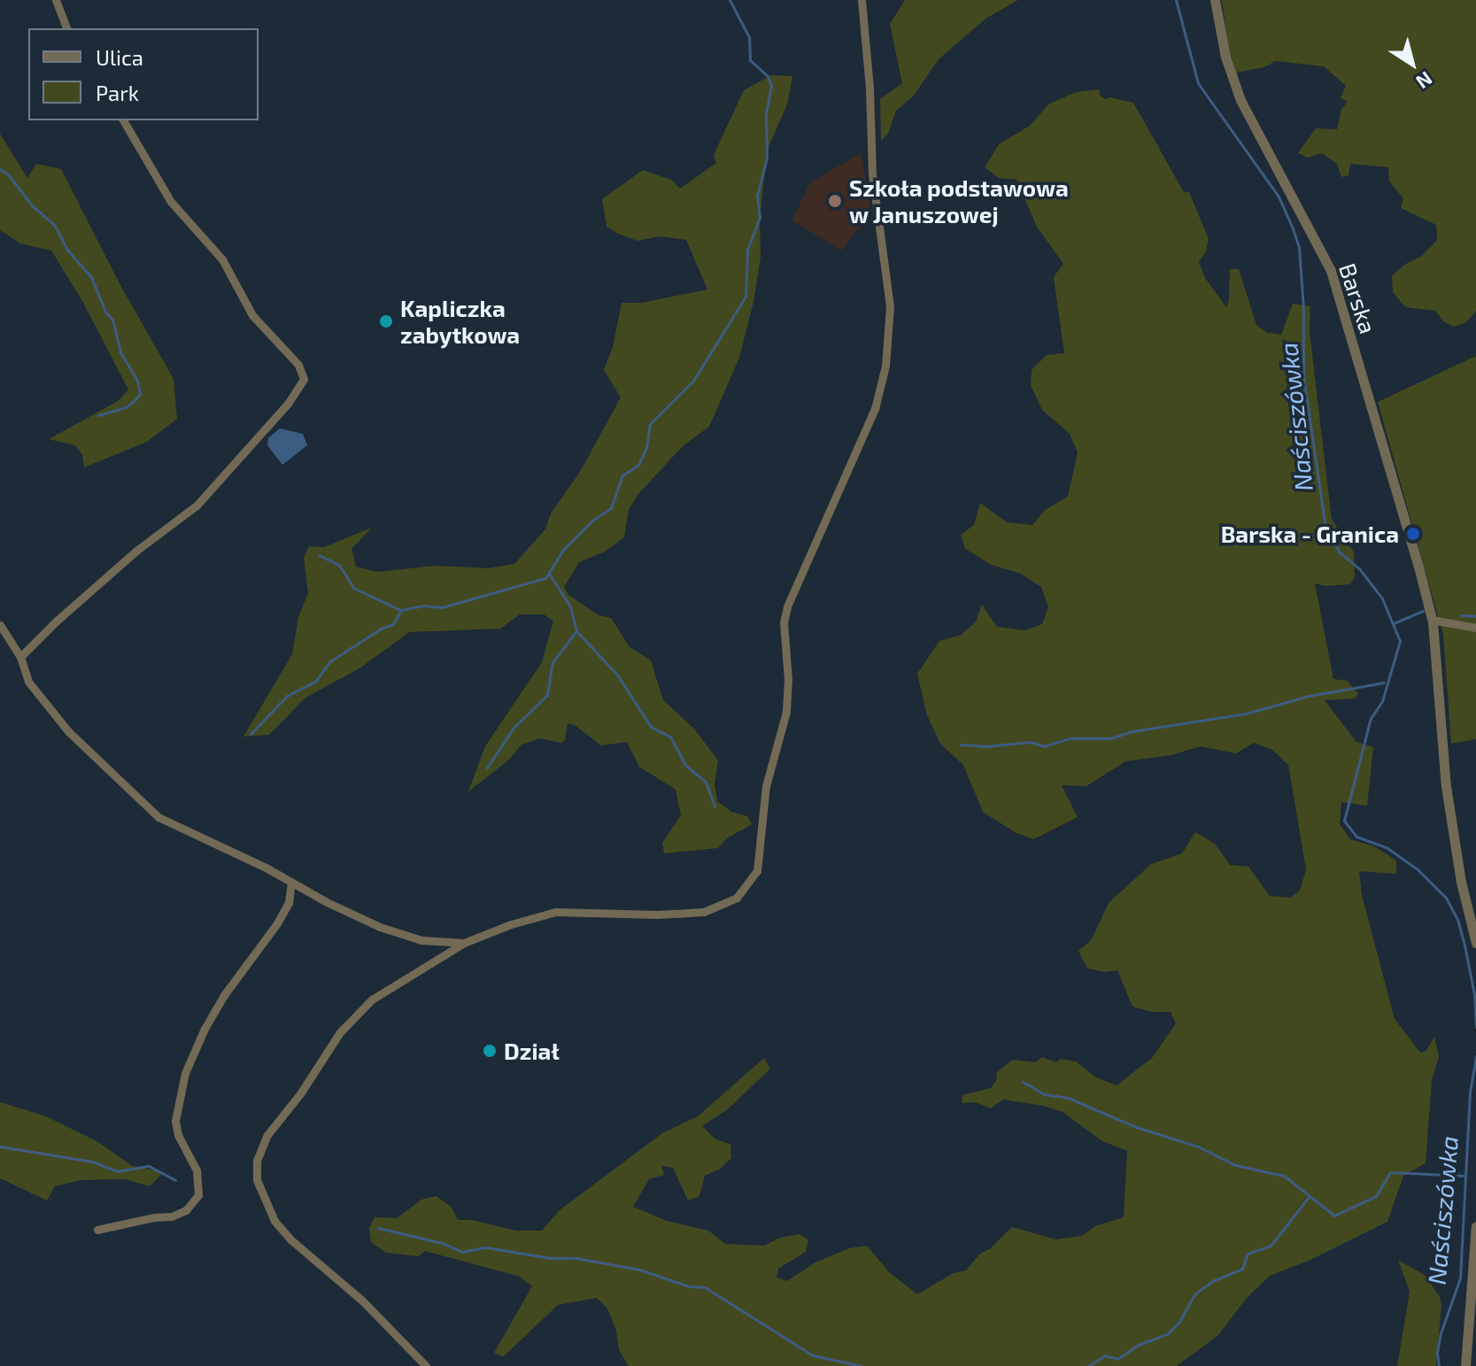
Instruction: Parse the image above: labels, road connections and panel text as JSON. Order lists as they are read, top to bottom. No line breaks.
{"streets":{"street":["Barska"]},"water":["Naściszówka"],"places":["Szkoła podstawowa w Januszowej","Kapliczka zabytkowa","Barska - Granica","Dział"],"legend":["Ulica","Park"],"north":"bottom right"}
